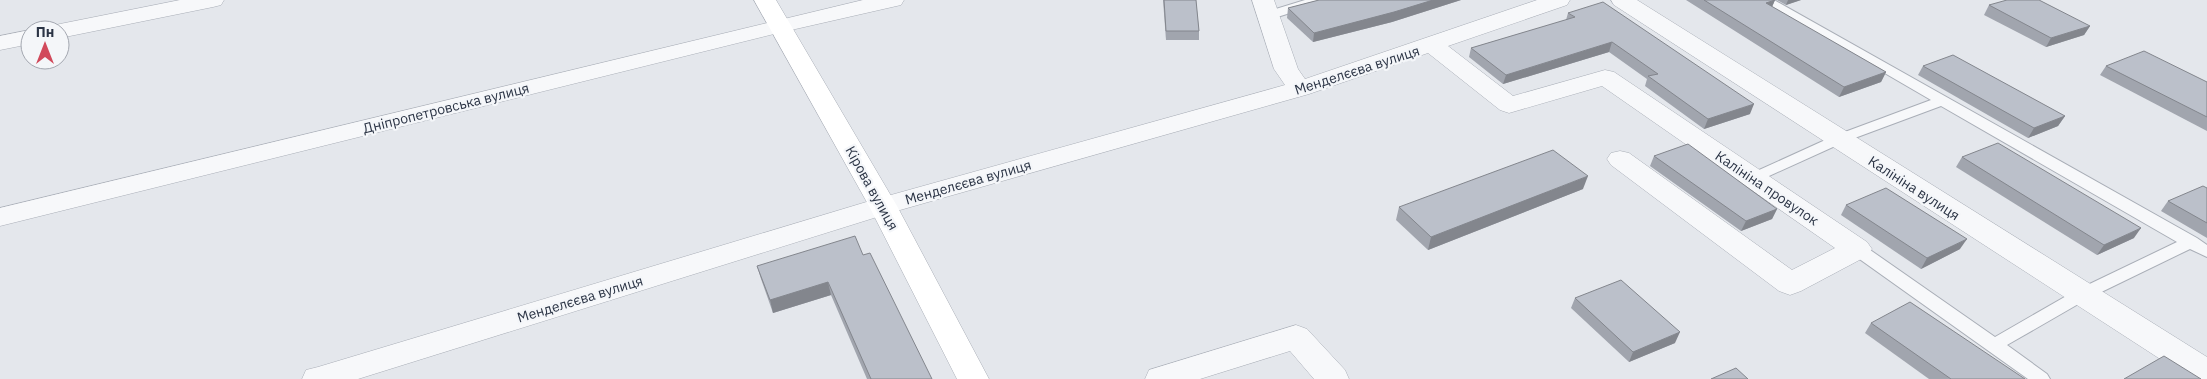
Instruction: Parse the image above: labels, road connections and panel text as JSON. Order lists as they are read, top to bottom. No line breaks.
{"streets":{"main road":["Кірова вулиця"],"street":["Менделєєва вулиця","Дніпропетровська вулиця","Калініна провулок","Калініна вулиця"]},"crossings":[["Менделєєва вулиця","Кірова вулиця"],["Менделєєва вулиця","Калініна провулок"],["Дніпропетровська вулиця","Кірова вулиця"]],"north":"top"}
